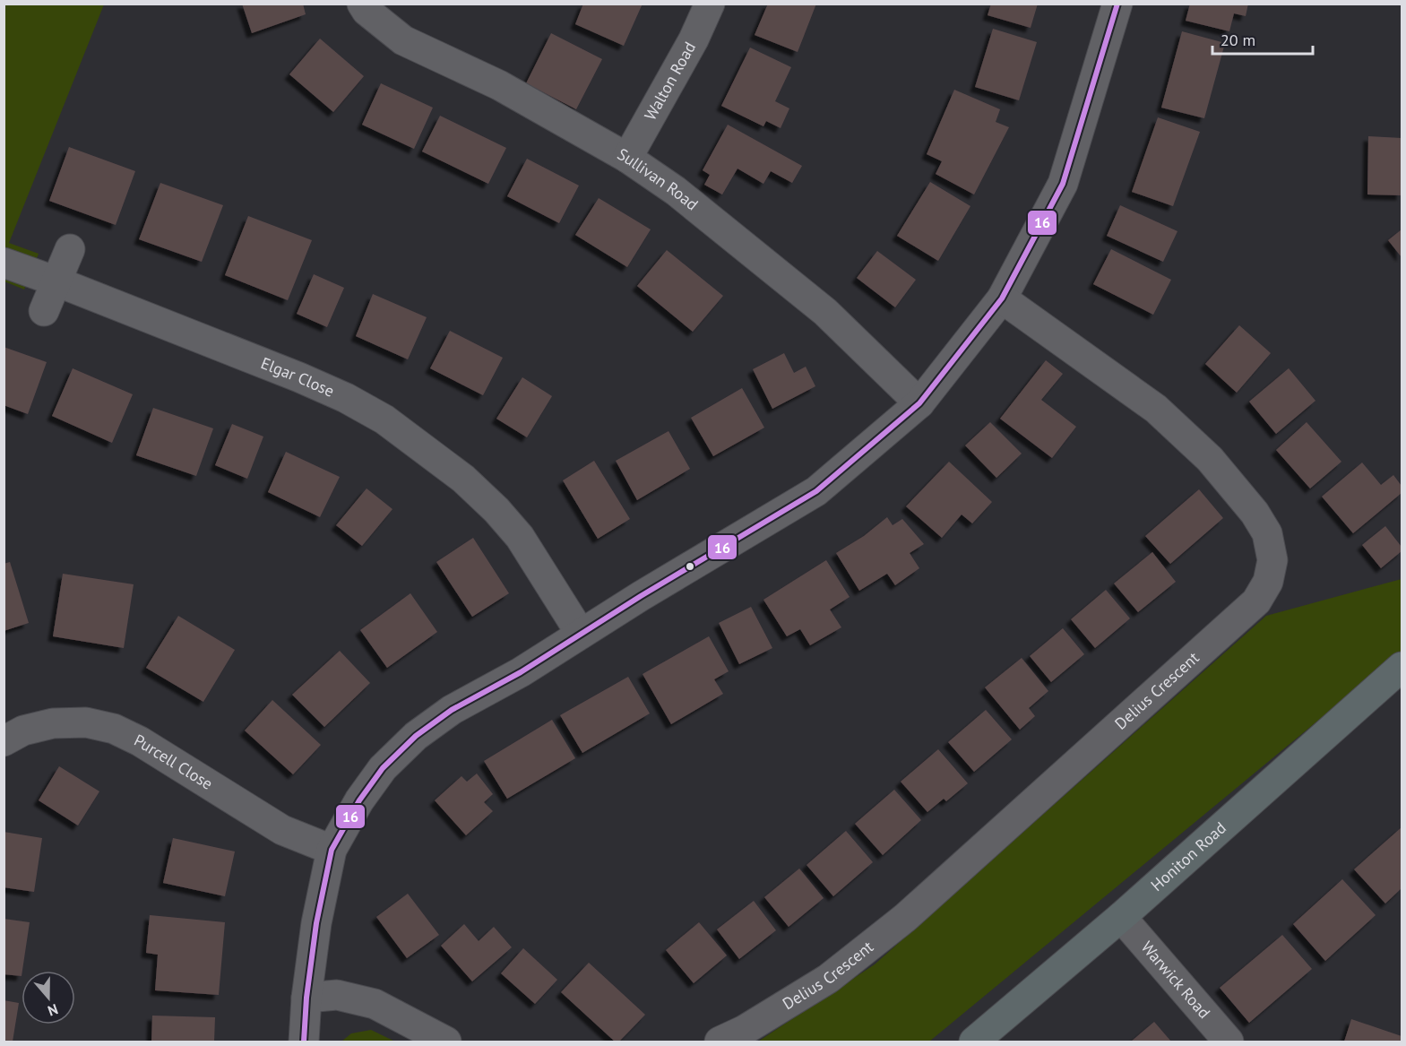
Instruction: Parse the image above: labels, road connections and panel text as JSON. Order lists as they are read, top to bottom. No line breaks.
{"streets":{"main road":["Honiton Road"],"street":["Walton Road","Sullivan Road","Elgar Close","Delius Crescent","Purcell Close","Warwick Road"]},"crossings":[["Walton Road","Sullivan Road"],["Honiton Road","Warwick Road"]],"lines":["transit line 16"],"scale_bar":"20 m","north":"bottom"}
